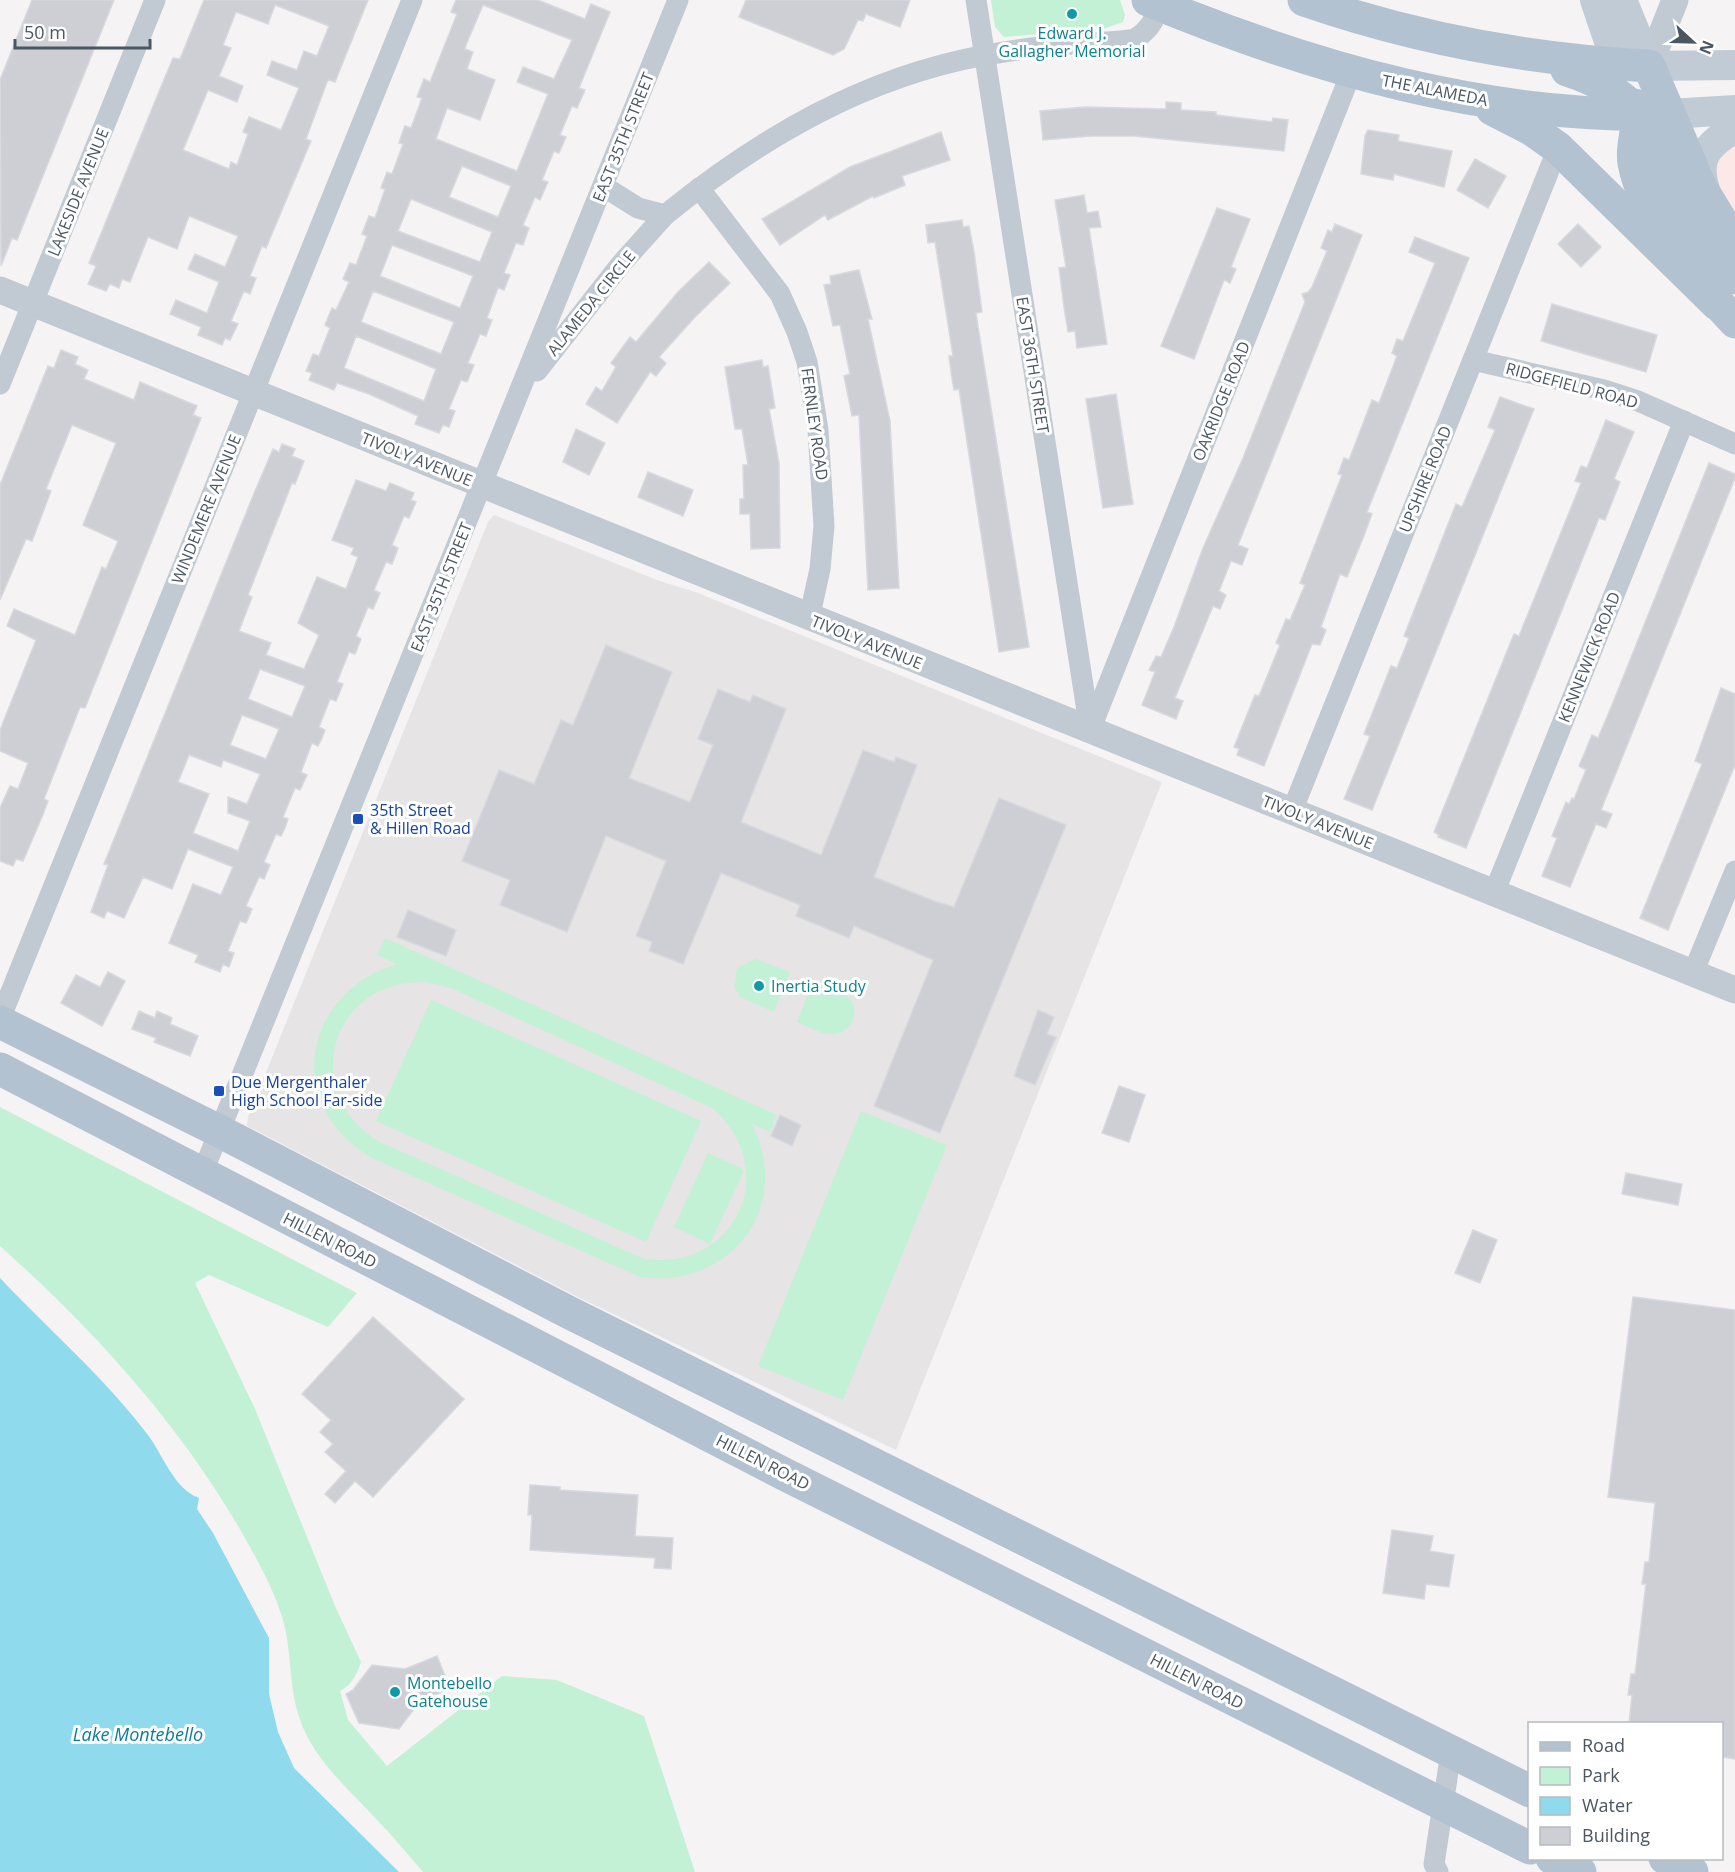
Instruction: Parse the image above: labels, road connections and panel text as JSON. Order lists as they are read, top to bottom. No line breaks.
{"streets":{"main road":["THE ALAMEDA","HILLEN ROAD"],"street":["EAST 35TH STREET","LAKESIDE AVENUE","ALAMEDA CIRCLE","EAST 36TH STREET","RIDGEFIELD ROAD","OAKRIDGE ROAD","FERNLEY ROAD","TIVOLY AVENUE","UPSHIRE ROAD","WINDEMERE AVENUE","KENNEWICK ROAD"]},"crossings":[["THE ALAMEDA","ALAMEDA CIRCLE"],["THE ALAMEDA","OAKRIDGE ROAD"],["EAST 35TH STREET","ALAMEDA CIRCLE"],["EAST 35TH STREET","TIVOLY AVENUE"],["EAST 35TH STREET","HILLEN ROAD"],["LAKESIDE AVENUE","TIVOLY AVENUE"],["ALAMEDA CIRCLE","EAST 36TH STREET"],["ALAMEDA CIRCLE","FERNLEY ROAD"],["EAST 36TH STREET","OAKRIDGE ROAD"],["EAST 36TH STREET","TIVOLY AVENUE"],["RIDGEFIELD ROAD","UPSHIRE ROAD"],["RIDGEFIELD ROAD","KENNEWICK ROAD"],["OAKRIDGE ROAD","TIVOLY AVENUE"],["FERNLEY ROAD","TIVOLY AVENUE"],["TIVOLY AVENUE","UPSHIRE ROAD"],["TIVOLY AVENUE","WINDEMERE AVENUE"],["TIVOLY AVENUE","KENNEWICK ROAD"]],"water":["Lake Montebello"],"places":{"other":["Edward J. Gallagher Memorial","Inertia Study","Montebello Gatehouse"],"transit":["35th Street & Hillen Road","Due Mergenthaler High School Far-side"]},"legend":["Road","Park","Water","Building"],"scale_bar":"50 m","north":"right"}
